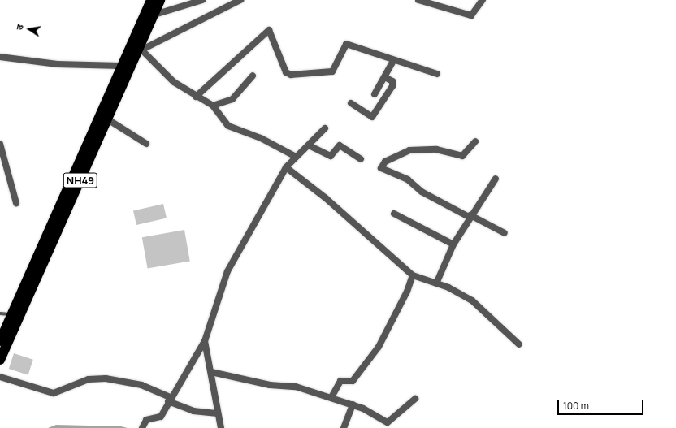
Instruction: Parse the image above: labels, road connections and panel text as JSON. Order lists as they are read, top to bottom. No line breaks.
{"streets":{"highway":["NH49"]},"scale_bar":"100 m","north":"left"}
